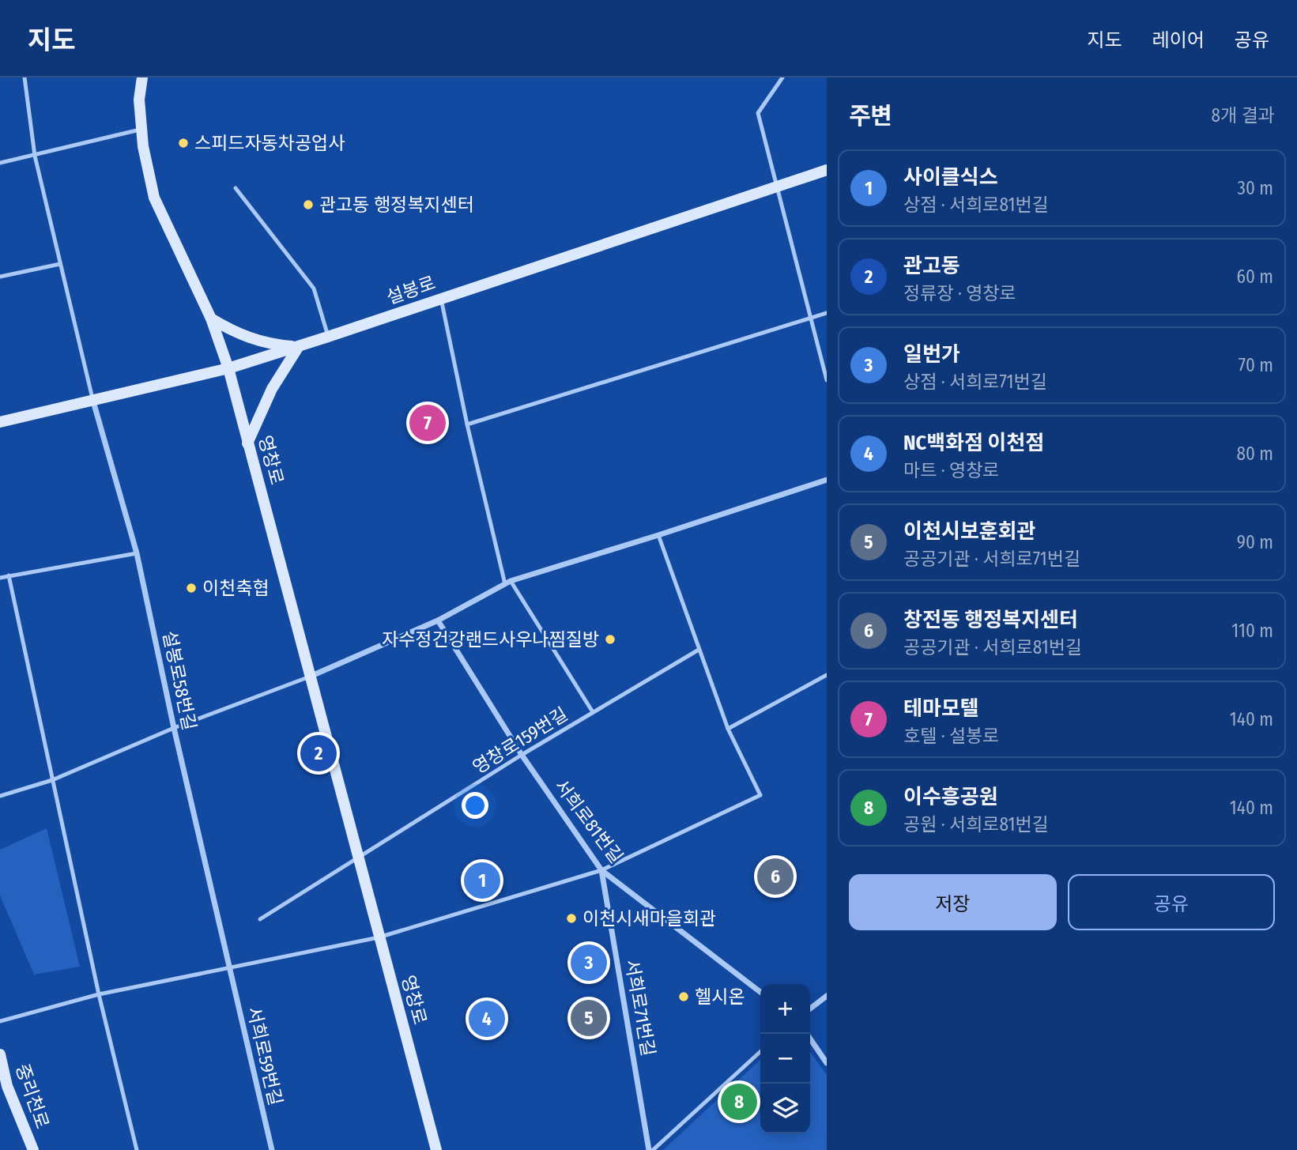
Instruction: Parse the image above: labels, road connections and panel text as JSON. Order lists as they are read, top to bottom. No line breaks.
{"streets":{"street":["설봉로","영창로","설봉로58번길","서희로81번길","서희로71번길","서희로59번길","중리천로"],"lane":["영창로159번길"]},"crossings":[["설봉로","영창로"],["설봉로","설봉로58번길"],["영창로","영창로159번길"],["설봉로58번길","서희로59번길"],["영창로159번길","서희로81번길"],["서희로81번길","서희로71번길"]],"places":["스피드자동차공업사","관고동 행정복지센터","이천축협","자수정건강랜드사우나찜질방","이천시새마을회관","헬시온"],"page":{"header":"지도","nav":["지도","레이어","공유"],"heading":["주변","8개 결과"],"list":[{"mark":"1","name":"사이클식스","note":"상점 · 서희로81번길","value":"30 m"},{"mark":"2","name":"관고동","note":"정류장 · 영창로","value":"60 m"},{"mark":"3","name":"일번가","note":"상점 · 서희로71번길","value":"70 m"},{"mark":"4","name":"NC백화점 이천점","note":"마트 · 영창로","value":"80 m"},{"mark":"5","name":"이천시보훈회관","note":"공공기관 · 서희로71번길","value":"90 m"},{"mark":"6","name":"창전동 행정복지센터","note":"공공기관 · 서희로81번길","value":"110 m"},{"mark":"7","name":"테마모텔","note":"호텔 · 설봉로","value":"140 m"},{"mark":"8","name":"이수흥공원","note":"공원 · 서희로81번길","value":"140 m"}],"pins":["7","2","6","1","3","5","4","8"],"buttons":["저장","공유"],"map_buttons":["+","−"]}}
